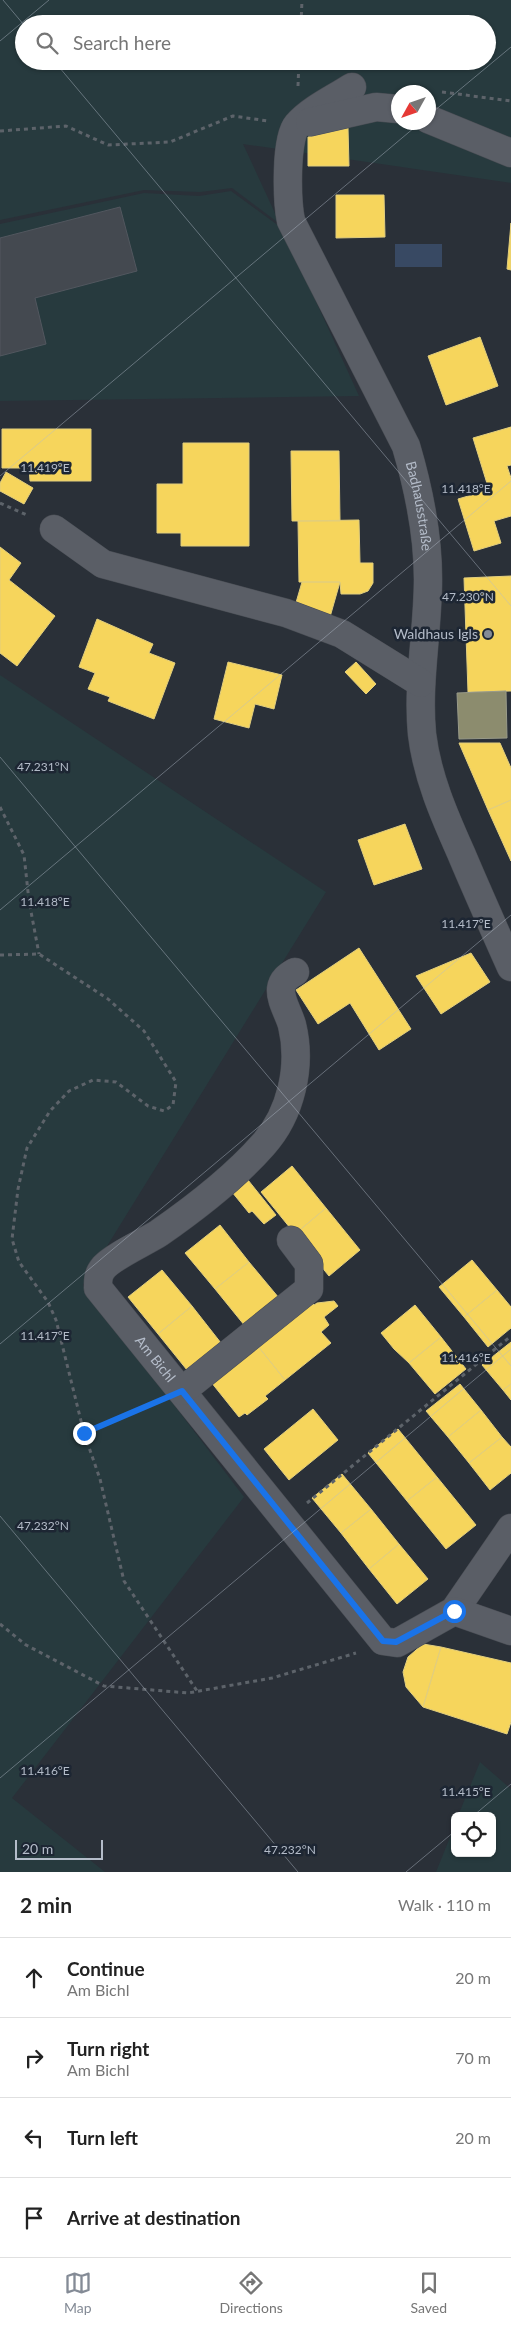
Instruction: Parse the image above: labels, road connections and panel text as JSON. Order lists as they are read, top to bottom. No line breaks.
{"streets":{"street":["Badhausstraße","Am Bichl"]},"places":["Waldhaus Igls"],"scale_bar":"20 m","north":"bottom left","page":{"search":"Search here","scale":"20 m","heading":["2 min","Walk · 110 m"],"list":[["Continue","Am Bichl","20 m"],["Turn right","Am Bichl","70 m"],["Turn left","20 m"],"Arrive at destination"],"nav":["Map","Directions","Saved"]},"coordinates":["11.419°E","11.418°E","47.230°N","47.231°N","11.417°E","11.416°E","47.232°N","11.415°E"]}
